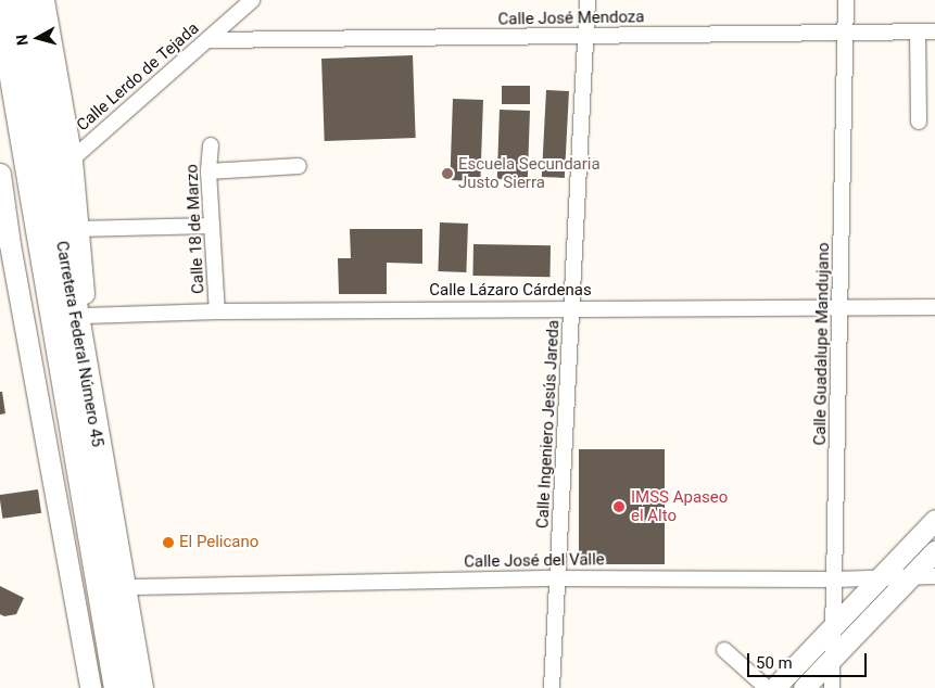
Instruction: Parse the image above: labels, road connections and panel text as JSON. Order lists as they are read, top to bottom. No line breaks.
{"streets":{"highway":["Carretera Federal Número 45"],"street":["Calle José Mendoza","Calle Lerdo de Tejada","Calle 18 de Marzo","Calle Lázaro Cárdenas","Calle Guadalupe Mandujano","Calle Ingeniero Jesús Jareda","Calle José del Valle"]},"crossings":[["Calle José Mendoza","Calle Lerdo de Tejada"],["Calle José Mendoza","Calle Guadalupe Mandujano"],["Calle José Mendoza","Calle Ingeniero Jesús Jareda"],["Calle 18 de Marzo","Calle Lázaro Cárdenas"],["Calle Lázaro Cárdenas","Calle Guadalupe Mandujano"],["Calle Lázaro Cárdenas","Calle Ingeniero Jesús Jareda"],["Calle Guadalupe Mandujano","Calle José del Valle"],["Calle Ingeniero Jesús Jareda","Calle José del Valle"]],"places":["Escuela Secundaria Justo Sierra","IMSS Apaseo el Alto","El Pelicano"],"scale_bar":"50 m","north":"left"}
